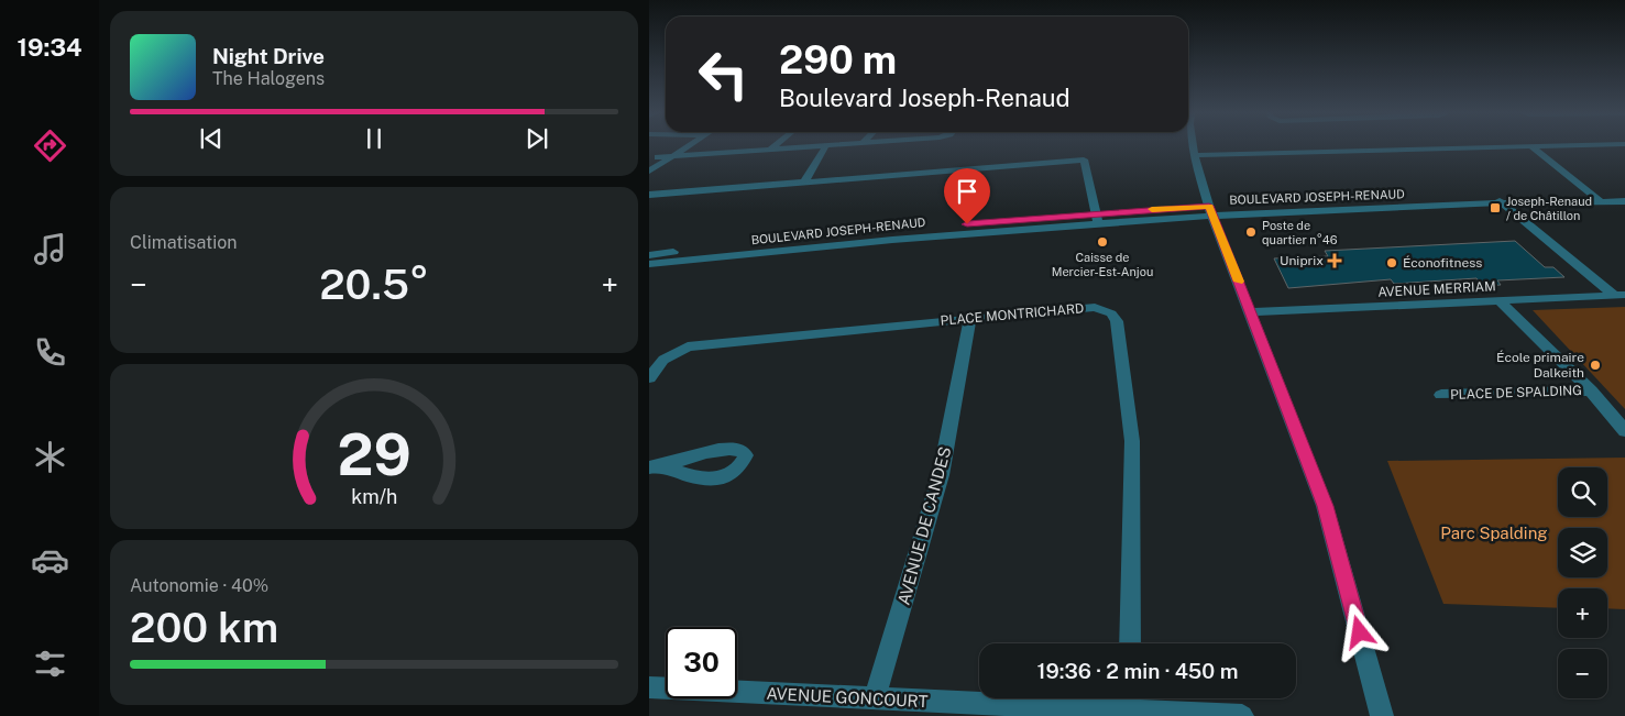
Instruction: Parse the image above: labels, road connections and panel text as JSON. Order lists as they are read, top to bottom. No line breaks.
{"streets":{"street":["BOULEVARD JOSEPH-RENAUD","AVENUE MERRIAM","PLACE MONTRICHARD","PLACE DE SPALDING","AVENUE DE CANDES","AVENUE GONCOURT"]},"crossings":[["PLACE MONTRICHARD","AVENUE DE CANDES"],["AVENUE DE CANDES","AVENUE GONCOURT"]],"parks":["Parc Spalding"],"places":{"transit":["Joseph-Renaud / de Châtillon"],"other":["Poste de quartier n°46","Caisse de Mercier-Est-Anjou","Éconofitness","École primaire Dalkeith"],"health":["Uniprix"]},"page":{"tabs":"19:34","turn":["290 m","Boulevard Joseph-Renaud"],"song":["Night Drive","The Halogens"],"tile":["Climatisation",["Autonomie · 40%","200 km"]],"heat":["−","20.5°","+"],"map_buttons":["+","−"],"limit":"30","trip":"19:36 · 2 min · 450 m","gauge":["29","km/h"]}}
